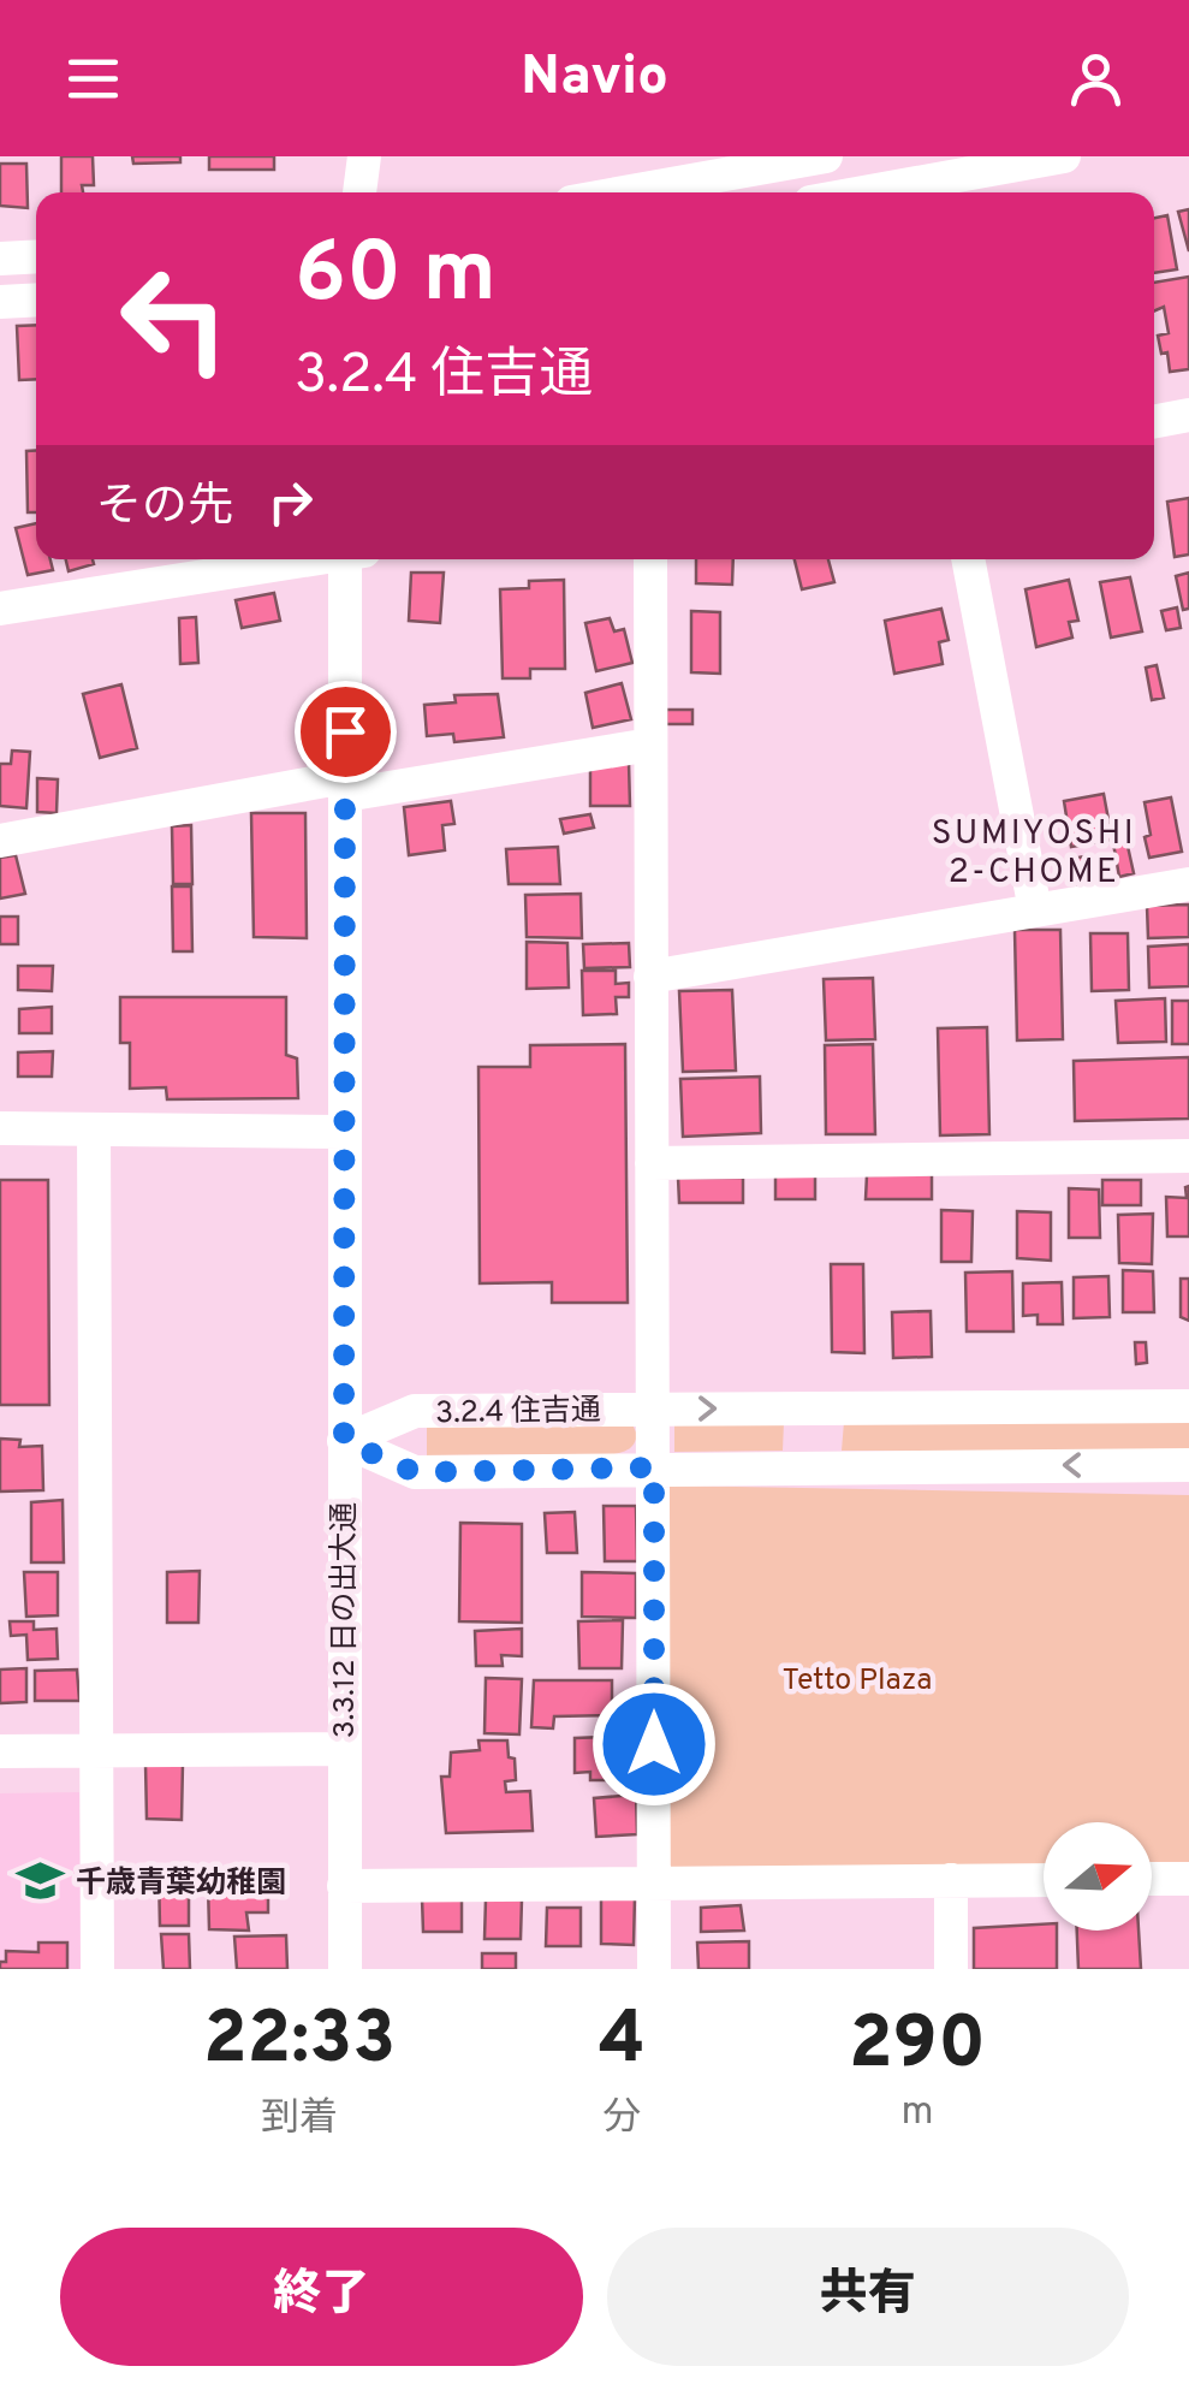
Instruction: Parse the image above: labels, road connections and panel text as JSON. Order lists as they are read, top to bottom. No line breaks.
{"streets":{"street":["3.2.4 住吉通","3.3.12 日の出大通"]},"crossings":[["3.2.4 住吉通","3.3.12 日の出大通"]],"districts":["SUMIYOSHI 2-CHOME"],"parks":["Tetto Plaza"],"places":{"school or university":["千歳青葉幼稚園"]},"north":"right","page":{"header":"Navio","turn":["60 m","3.2.4 住吉通"],"then":"その先","eta":["22:33","到着","4","分","290","m"],"buttons":["終了","共有"]}}
